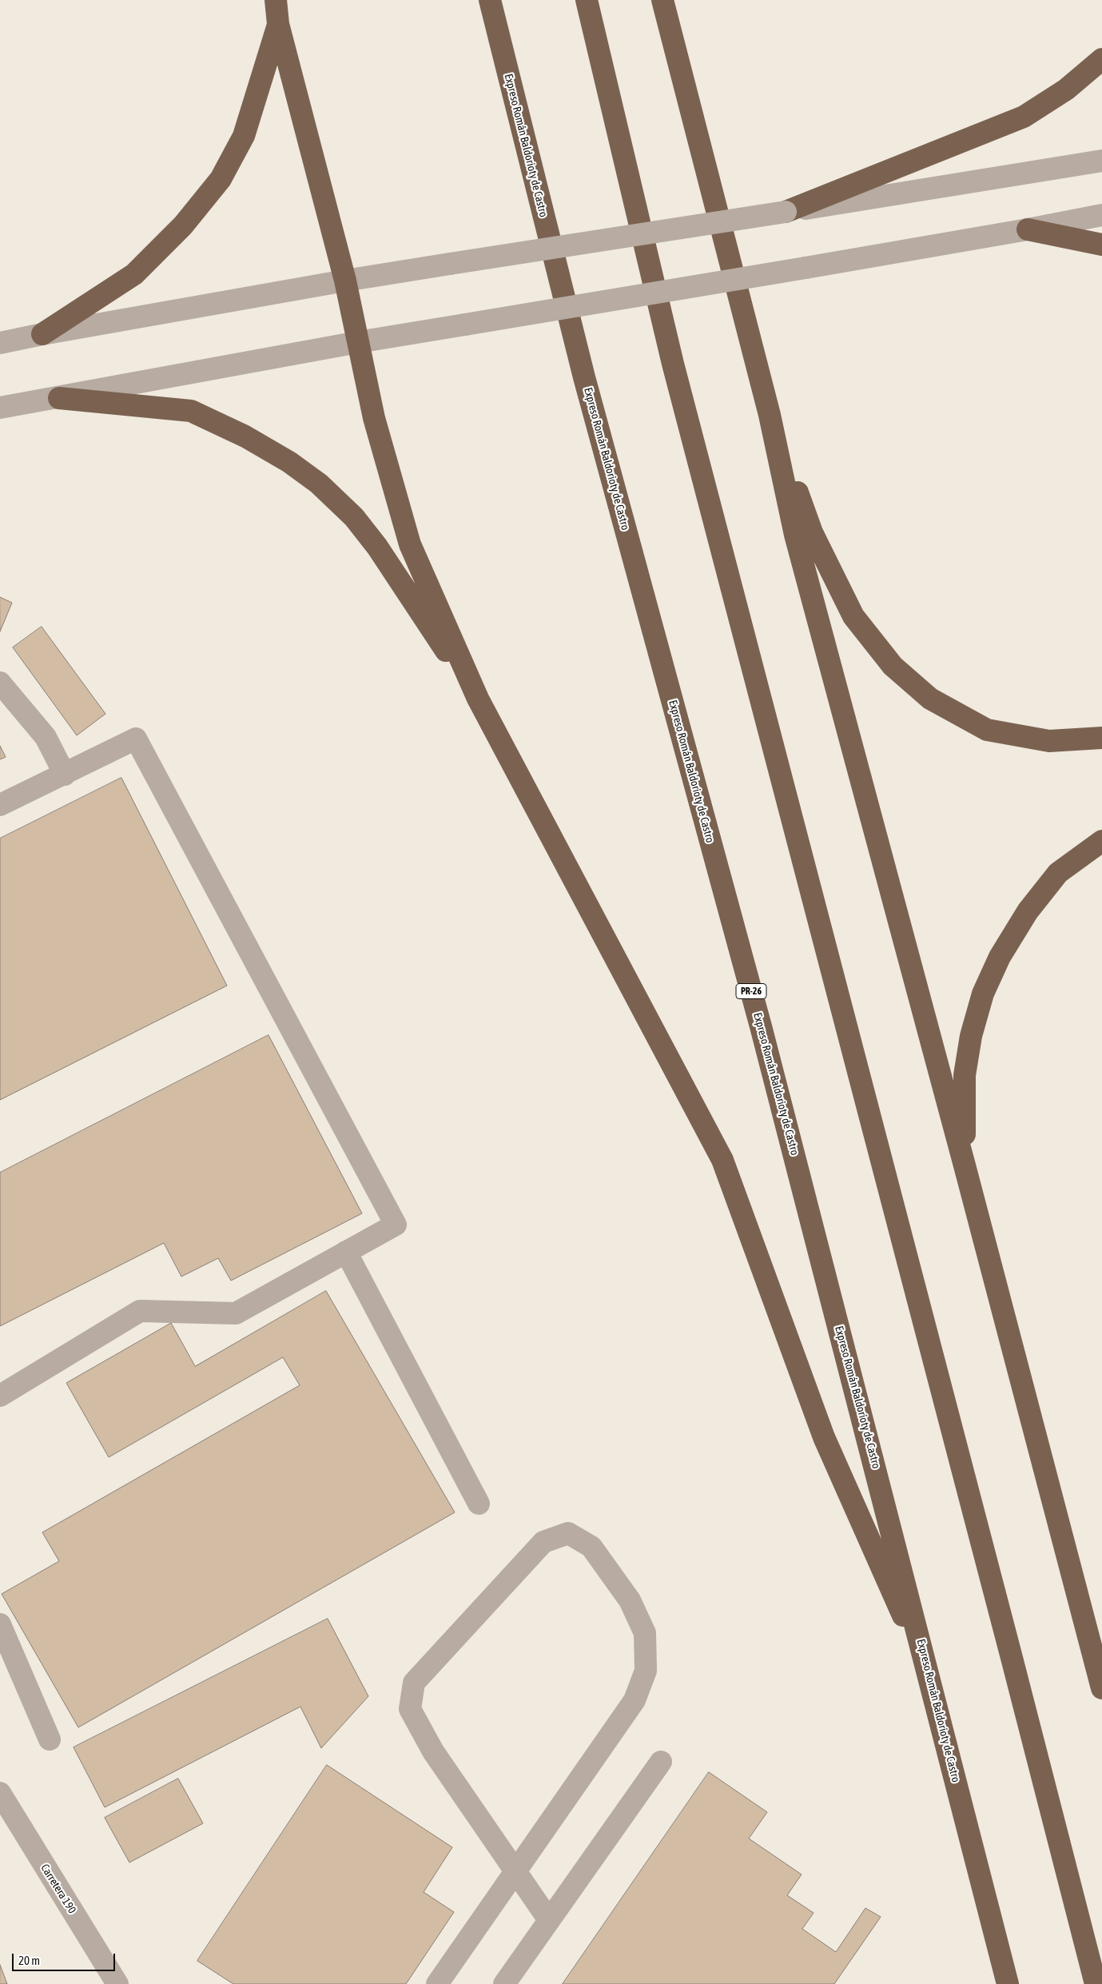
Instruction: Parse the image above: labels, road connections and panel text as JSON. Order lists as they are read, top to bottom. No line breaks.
{"streets":{"highway":["Expreso Román Baldorioty de Castro","PR-26"],"street":["Carretera 190"]},"scale_bar":"20 m"}
